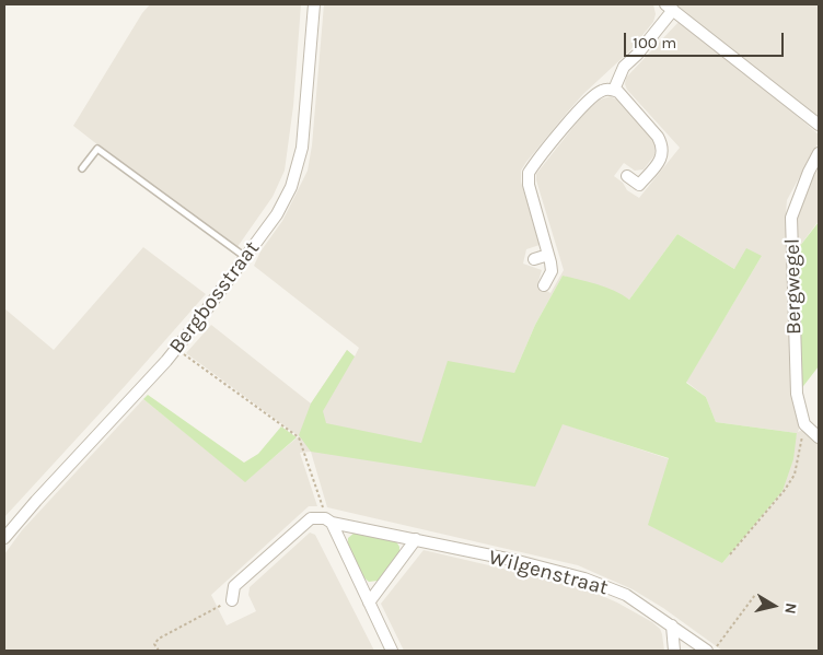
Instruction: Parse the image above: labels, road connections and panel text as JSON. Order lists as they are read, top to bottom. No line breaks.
{"streets":{"street":["Bergwegel","Bergbosstraat","Wilgenstraat"]},"scale_bar":"100 m","north":"right"}
